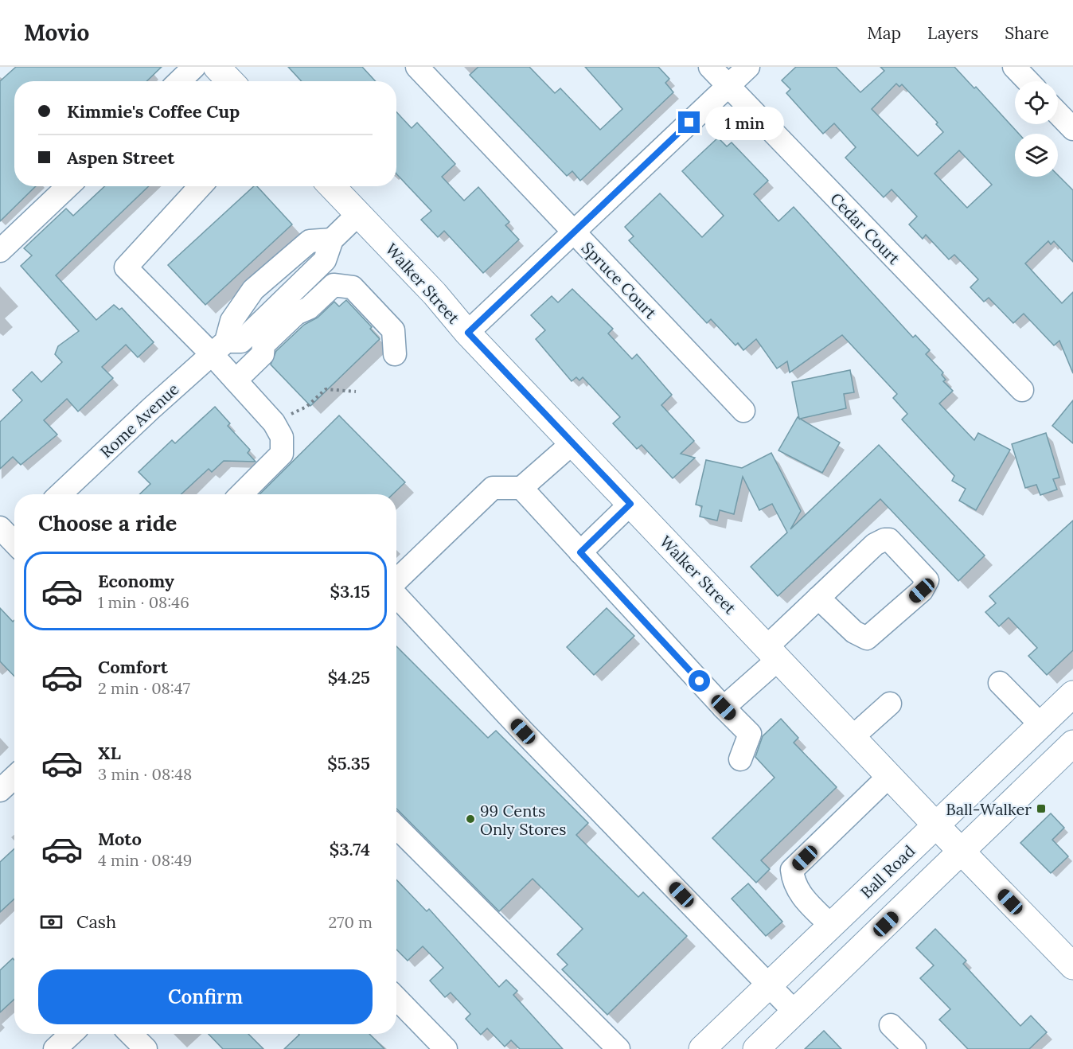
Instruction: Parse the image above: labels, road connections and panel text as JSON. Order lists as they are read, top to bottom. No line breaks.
{"streets":{"main road":["Walker Street","Ball Road"],"street":["Cedar Court","Spruce Court","Rome Avenue"]},"crossings":[["Walker Street","Rome Avenue"],["Walker Street","Ball Road"]],"places":{"transit":["Ball-Walker"],"other":["99 Cents Only Stores"]},"page":{"header":"Movio","nav":["Map","Layers","Share"],"banner":["Kimmie's Coffee Cup","Aspen Street"],"bubble":"1 min","heading":"Choose a ride","list":[{"name":"Economy","note":"1 min · 08:46","value":"$3.15"},{"name":"Comfort","note":"2 min · 08:47","value":"$4.25"},{"name":"XL","note":"3 min · 08:48","value":"$5.35"},{"name":"Moto","note":"4 min · 08:49","value":"$3.74"}],"pay":["Cash","270 m"],"buttons":"Confirm"}}
